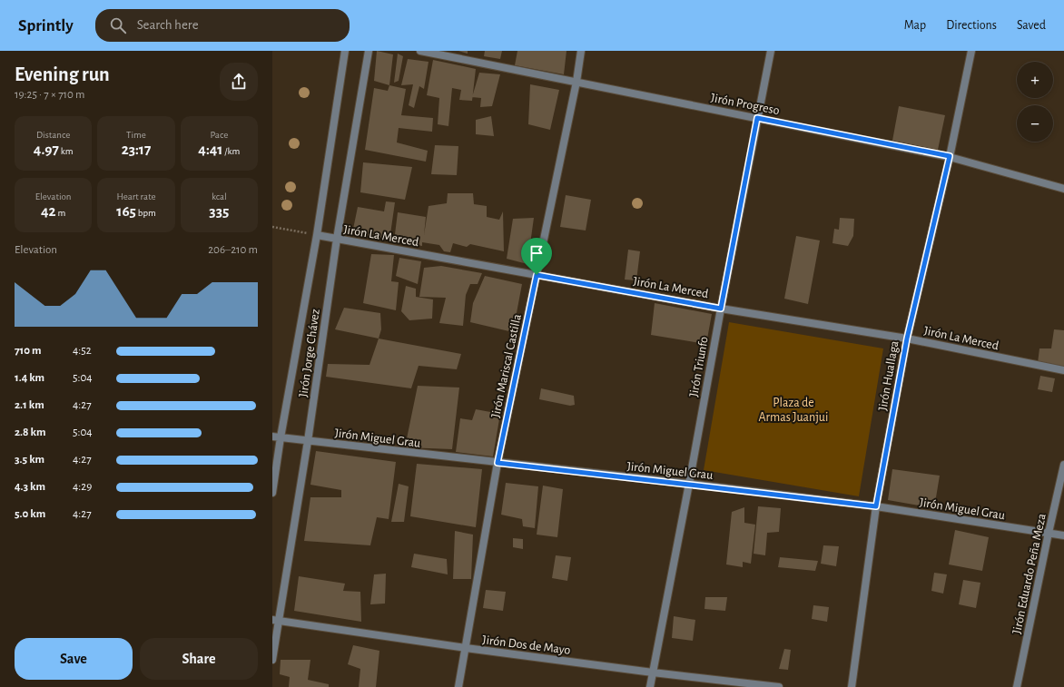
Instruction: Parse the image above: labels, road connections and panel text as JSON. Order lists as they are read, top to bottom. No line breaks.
{"streets":{"street":["Jirón Progreso","Jirón La Merced","Jirón Jorge Chávez","Jirón Mariscal Castilla","Jirón Triunfo","Jirón Huallaga","Jirón Miguel Grau","Jirón Eduardo Peña Meza","Jirón Dos de Mayo"]},"crossings":[["Jirón Progreso","Jirón Mariscal Castilla"],["Jirón Progreso","Jirón Triunfo"],["Jirón Progreso","Jirón Huallaga"],["Jirón La Merced","Jirón Jorge Chávez"],["Jirón La Merced","Jirón Mariscal Castilla"],["Jirón La Merced","Jirón Triunfo"],["Jirón La Merced","Jirón Huallaga"],["Jirón Jorge Chávez","Jirón Miguel Grau"],["Jirón Jorge Chávez","Jirón Dos de Mayo"],["Jirón Mariscal Castilla","Jirón Miguel Grau"],["Jirón Mariscal Castilla","Jirón Dos de Mayo"],["Jirón Triunfo","Jirón Miguel Grau"],["Jirón Triunfo","Jirón Dos de Mayo"],["Jirón Huallaga","Jirón Miguel Grau"],["Jirón Miguel Grau","Jirón Eduardo Peña Meza"]],"parks":["Plaza de Armas Juanjui"],"page":{"header":"Sprintly","search":"Search here","nav":["Map","Directions","Saved"],"heading":["Evening run","19:25 · 7 × 710 m"],"map_buttons":["+","−"],"stats":[["Distance","4.97 km"],["Time","23:17"],["Pace","4:41 /km"],["Elevation","42 m"],["Heart rate","165 bpm"],["kcal","335"]],"chart":["Elevation","206–210 m"],"list":[{"name":"710 m","note":"4:52"},{"name":"1.4 km","note":"5:04"},{"name":"2.1 km","note":"4:27"},{"name":"2.8 km","note":"5:04"},{"name":"3.5 km","note":"4:27"},{"name":"4.3 km","note":"4:29"},{"name":"5.0 km","note":"4:27"}],"buttons":["Save","Share"]}}
